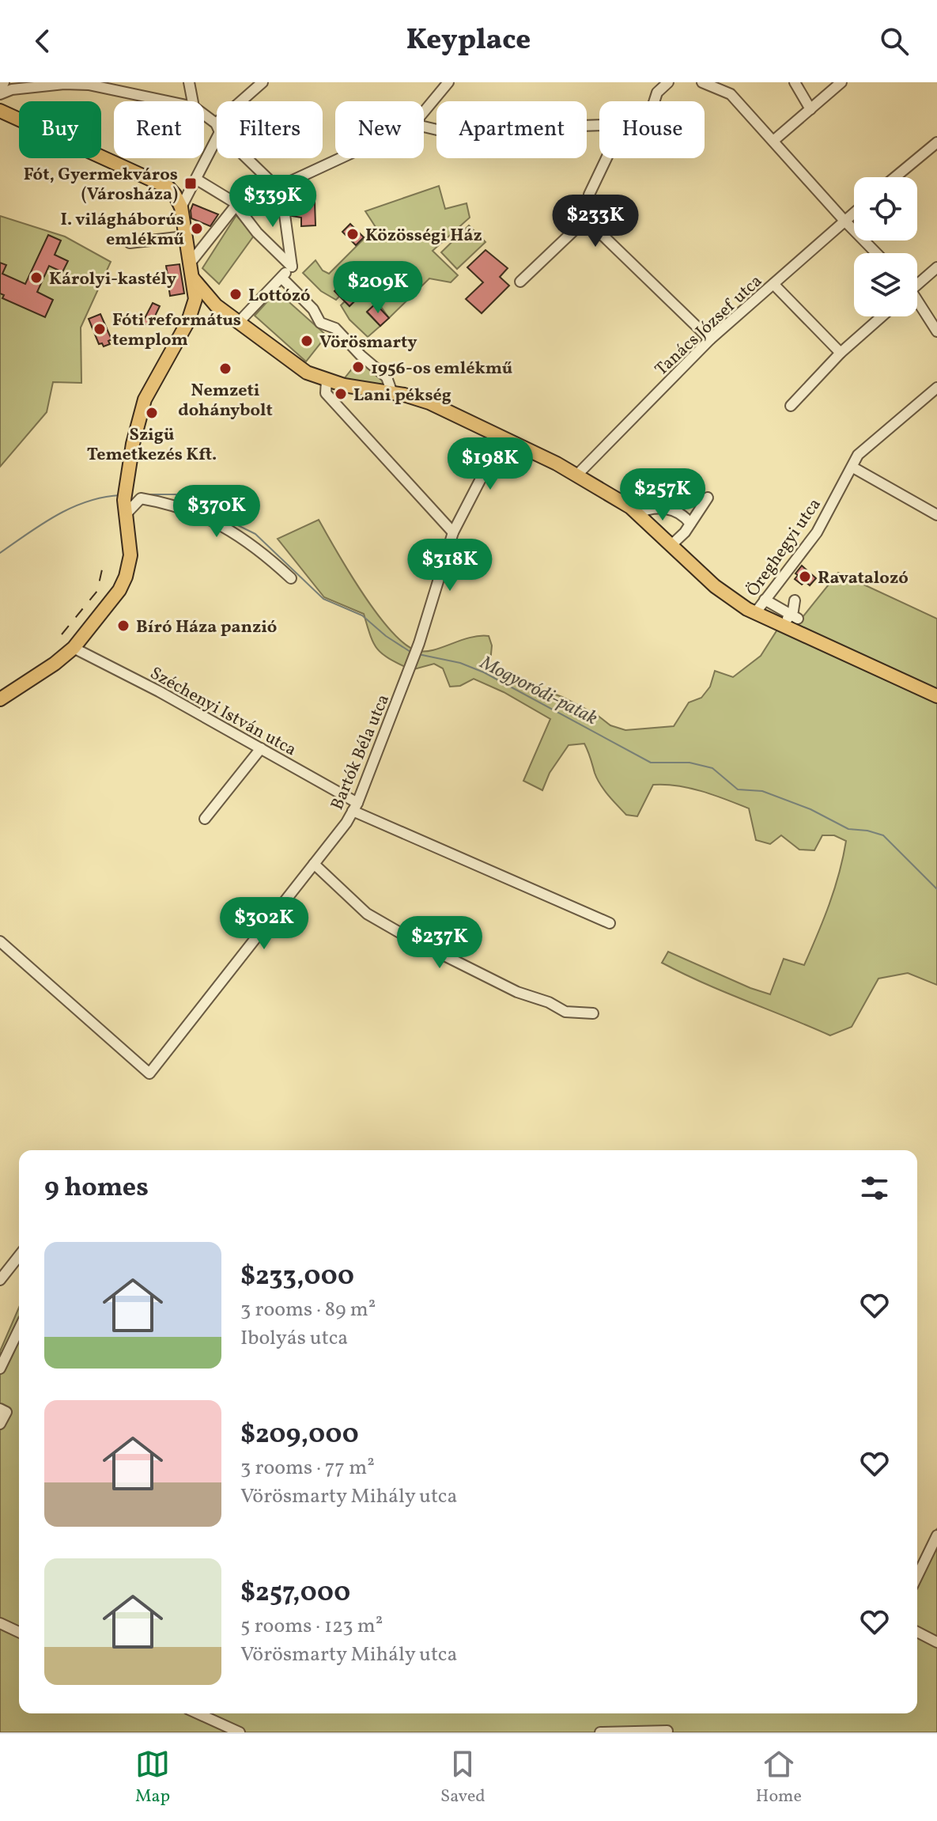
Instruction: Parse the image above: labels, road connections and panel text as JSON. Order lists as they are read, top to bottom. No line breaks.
{"streets":{"street":["Tanács József utca","Öreghegyi utca","Széchenyi István utca","Bartók Béla utca"]},"crossings":[["Széchenyi István utca","Bartók Béla utca"]],"water":["Mogyoródi-patak"],"places":{"transit":["Fót, Gyermekváros (Városháza)"],"other":["I. világháborús emlékmű","Közösségi Ház","Károlyi-kastély","Lottózó","Fóti református templom","Vörösmarty","1956-os emlékmű","Nemzeti dohánybolt","Lani pékség","Szigü Temetkezés Kft.","Ravatalozó","Bíró Háza panzió"]},"page":{"header":"Keyplace","chip":["Buy","Rent","Filters","New","Apartment","House"],"price":["$339K","$233K","$209K","$198K","$257K","$370K","$318K","$302K","$237K"],"heading":"9 homes","list":[{"name":"$233,000","note":"3 rooms · 89 m² · Ibolyás utca"},{"name":"$209,000","note":"3 rooms · 77 m² · Vörösmarty Mihály utca"},{"name":"$257,000","note":"5 rooms · 123 m² · Vörösmarty Mihály utca"}],"tabs":["Map","Saved","Home"]}}
